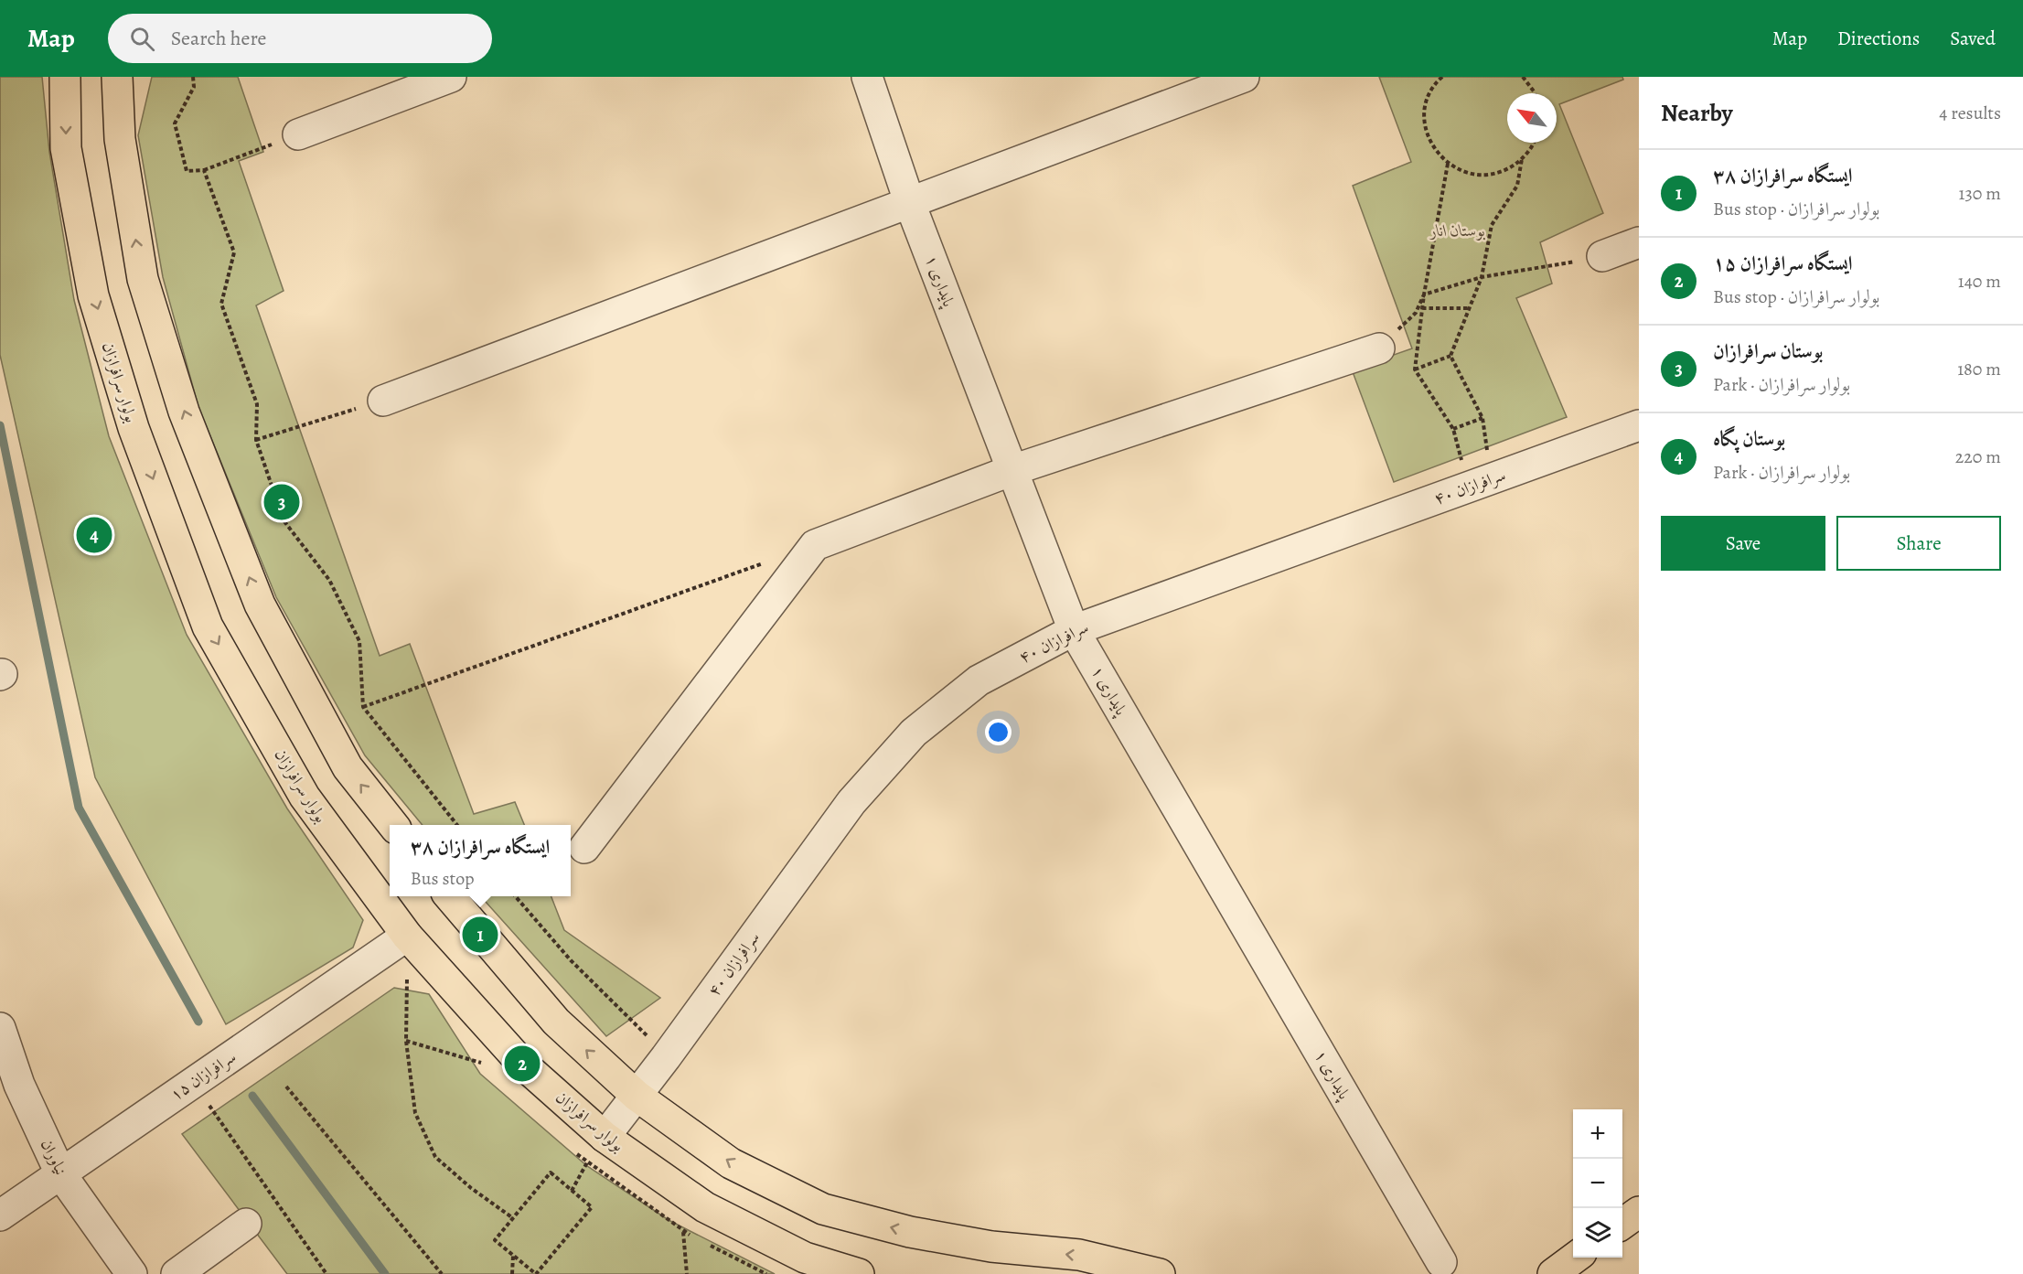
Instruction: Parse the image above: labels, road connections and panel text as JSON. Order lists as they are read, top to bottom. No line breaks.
{"streets":{"main road":["بولوار سرافرازان"],"street":["پایداری ۱","سرافرازان ۴۰","سرافرازان ۱۵","نیاوران"]},"crossings":[["پایداری ۱","سرافرازان ۴۰"],["بولوار سرافرازان","سرافرازان ۴۰"],["بولوار سرافرازان","سرافرازان ۱۵"],["سرافرازان ۱۵","نیاوران"]],"parks":["بوستان انار"],"north":"top left","page":{"header":"Map","search":"Search here","nav":["Map","Directions","Saved"],"heading":["Nearby","4 results"],"list":[{"mark":"1","name":"ایستگاه سرافرازان ۳۸","note":"Bus stop · بولوار سرافرازان","value":"130 m"},{"mark":"2","name":"ایستگاه سرافرازان ۱۵","note":"Bus stop · بولوار سرافرازان","value":"140 m"},{"mark":"3","name":"بوستان سرافرازان","note":"Park · بولوار سرافرازان","value":"180 m"},{"mark":"4","name":"بوستان پگاه","note":"Park · بولوار سرافرازان","value":"220 m"}],"pins":["3","4","1","2"],"buttons":["Save","Share"],"popup":["ایستگاه سرافرازان ۳۸","Bus stop"],"map_buttons":["+","−"]}}
